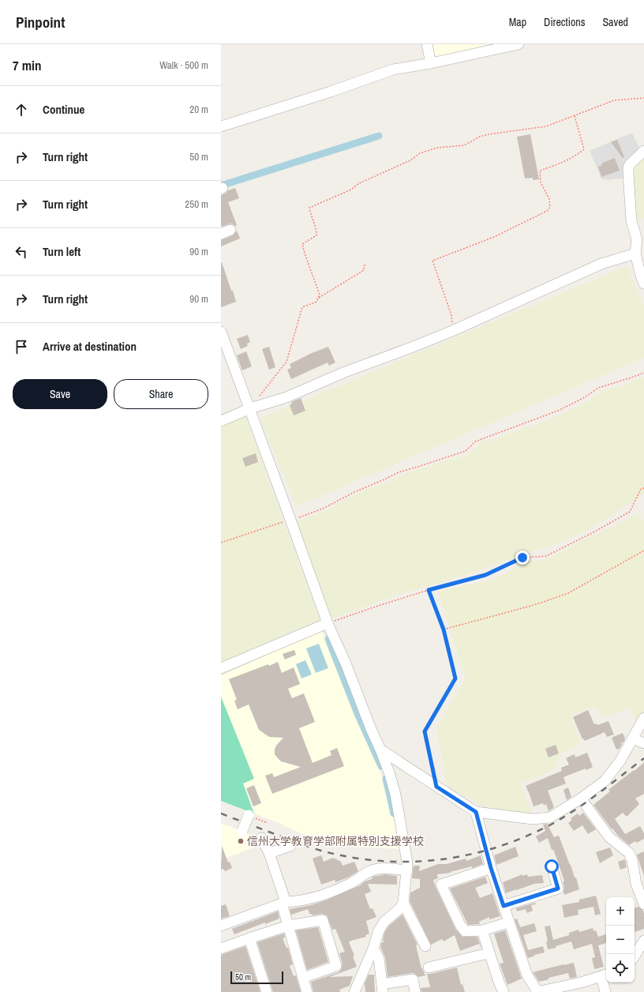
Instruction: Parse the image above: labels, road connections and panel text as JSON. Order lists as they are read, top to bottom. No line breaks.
{"places":["信州大学教育学部附属特別支援学校"],"scale_bar":"50 m","page":{"header":"Pinpoint","nav":["Map","Directions","Saved"],"heading":["7 min","Walk · 500 m"],"list":[["Continue","20 m"],["Turn right","50 m"],["Turn right","250 m"],["Turn left","90 m"],["Turn right","90 m"],"Arrive at destination"],"buttons":["Save","Share"],"map_buttons":["+","−"],"scale":"50 m"}}
